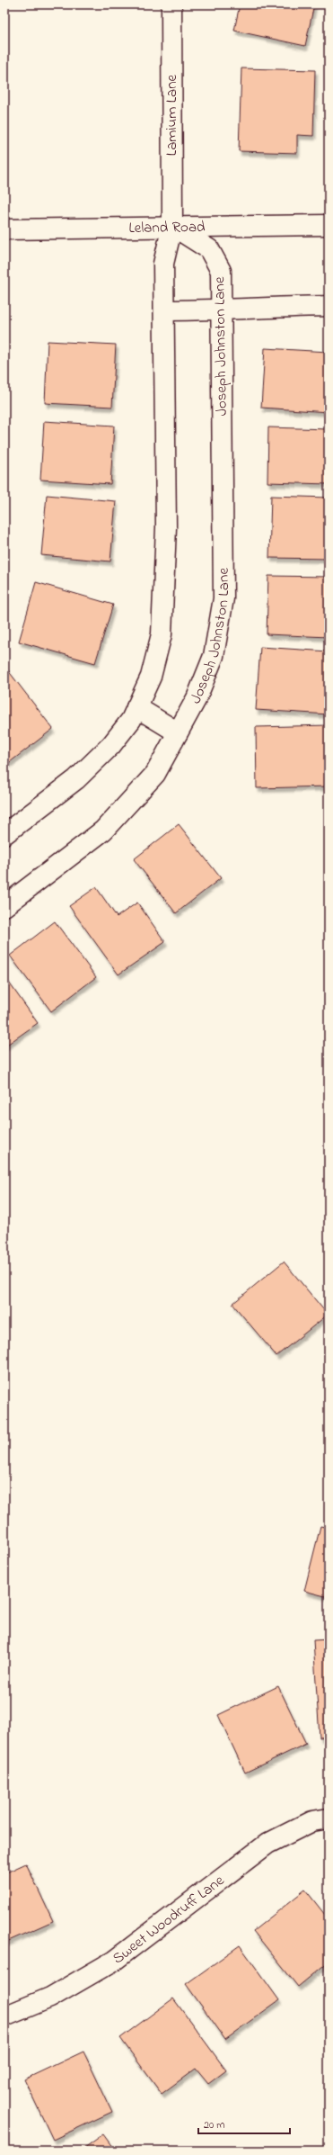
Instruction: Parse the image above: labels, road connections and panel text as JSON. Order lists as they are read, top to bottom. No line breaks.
{"streets":{"street":["Lamium Lane","Leland Road","Joseph Johnston Lane","Sweet Woodruff Lane"]},"crossings":[["Lamium Lane","Leland Road"],["Lamium Lane","Joseph Johnston Lane"],["Leland Road","Joseph Johnston Lane"]],"scale_bar":"20 m"}
